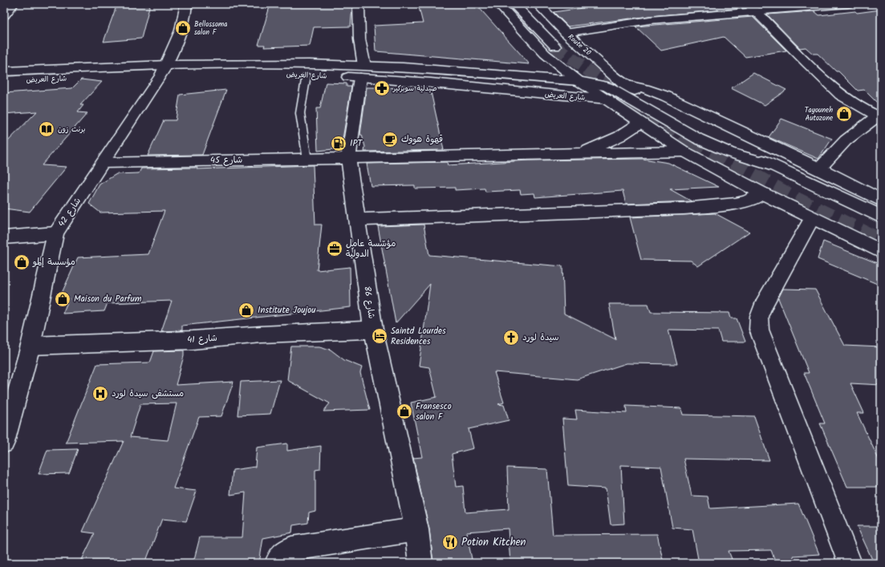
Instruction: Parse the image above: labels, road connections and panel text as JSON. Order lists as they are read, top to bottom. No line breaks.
{"streets":{"main road":["Route 20","شارع العريض","شارع 45","شارع 42","شارع 86","شارع 41"]},"crossings":[["Route 20","شارع العريض"],["شارع العريض","شارع 42"],["شارع العريض","شارع 86"],["شارع 45","شارع 42"],["شارع 45","شارع 86"],["شارع 42","شارع 41"],["شارع 86","شارع 41"]],"places":{"shop":["Bellossoma salon F","Tayouneh Autozone","مؤسسة إلمو","Maison du Parfum","Institute Joujou","Fransesco salon F"],"pharmacy":["صيدلية سوبركير"],"library":["برنت زون"],"cafe":["قهوة هووك"],"fuel station":["IPT"],"office":["مؤسّسة عامل الدولية"],"hotel":["Saintd Lourdes Residences"],"church":["سيدة لورد"],"hospital":["مستشفى سيدة لورد"],"restaurant":["Potion Kitchen"]}}
